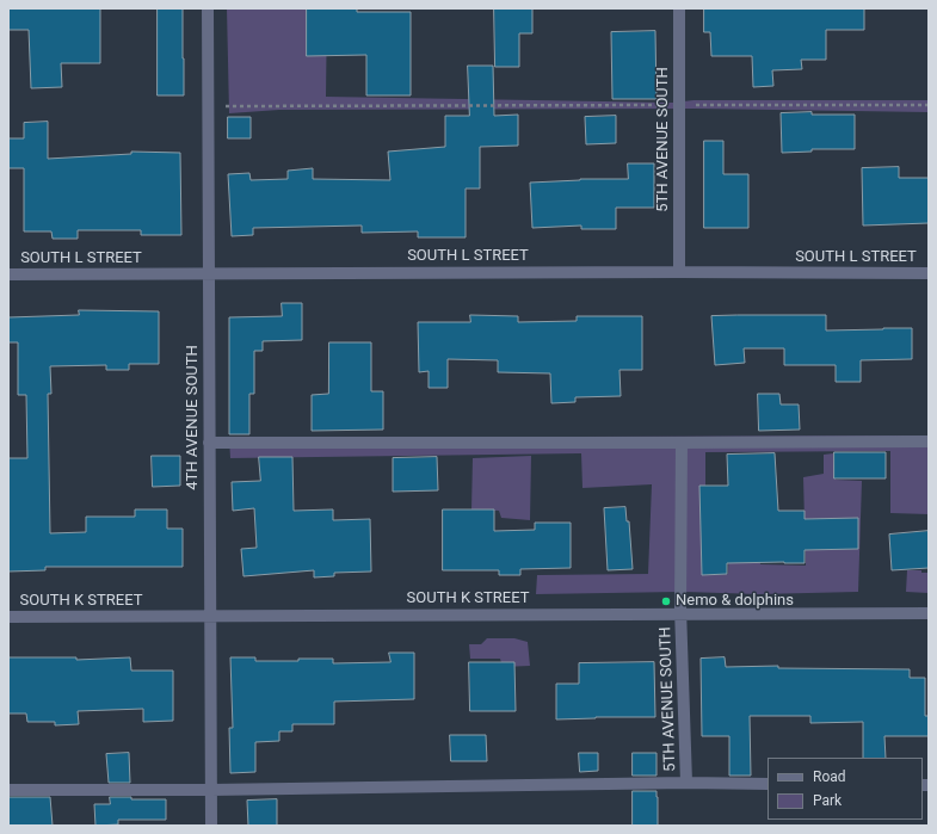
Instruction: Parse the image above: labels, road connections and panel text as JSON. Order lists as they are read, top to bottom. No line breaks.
{"streets":{"street":["5TH AVENUE SOUTH","SOUTH L STREET","4TH AVENUE SOUTH","SOUTH K STREET"]},"crossings":[["5TH AVENUE SOUTH","SOUTH L STREET"],["5TH AVENUE SOUTH","SOUTH K STREET"],["SOUTH L STREET","4TH AVENUE SOUTH"],["4TH AVENUE SOUTH","SOUTH K STREET"]],"places":["Nemo & dolphins"],"legend":["Road","Park"]}
